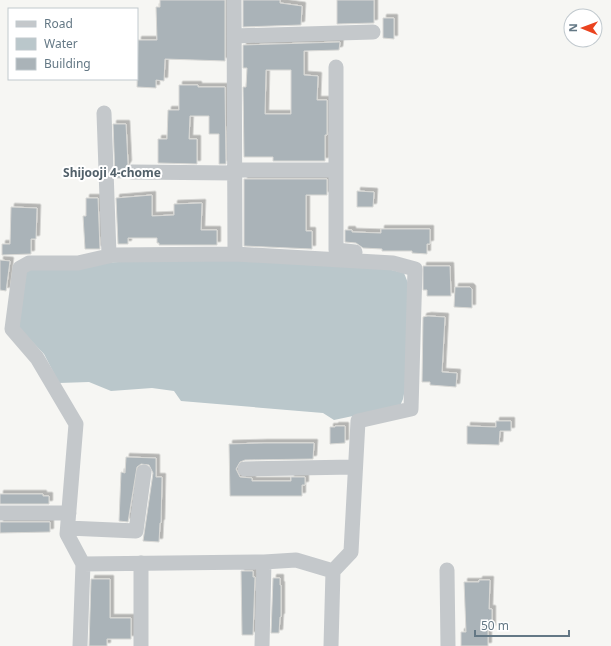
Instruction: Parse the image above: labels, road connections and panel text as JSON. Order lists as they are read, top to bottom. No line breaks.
{"districts":["Shijooji 4-chome"],"legend":["Road","Water","Building"],"scale_bar":"50 m","north":"left"}
